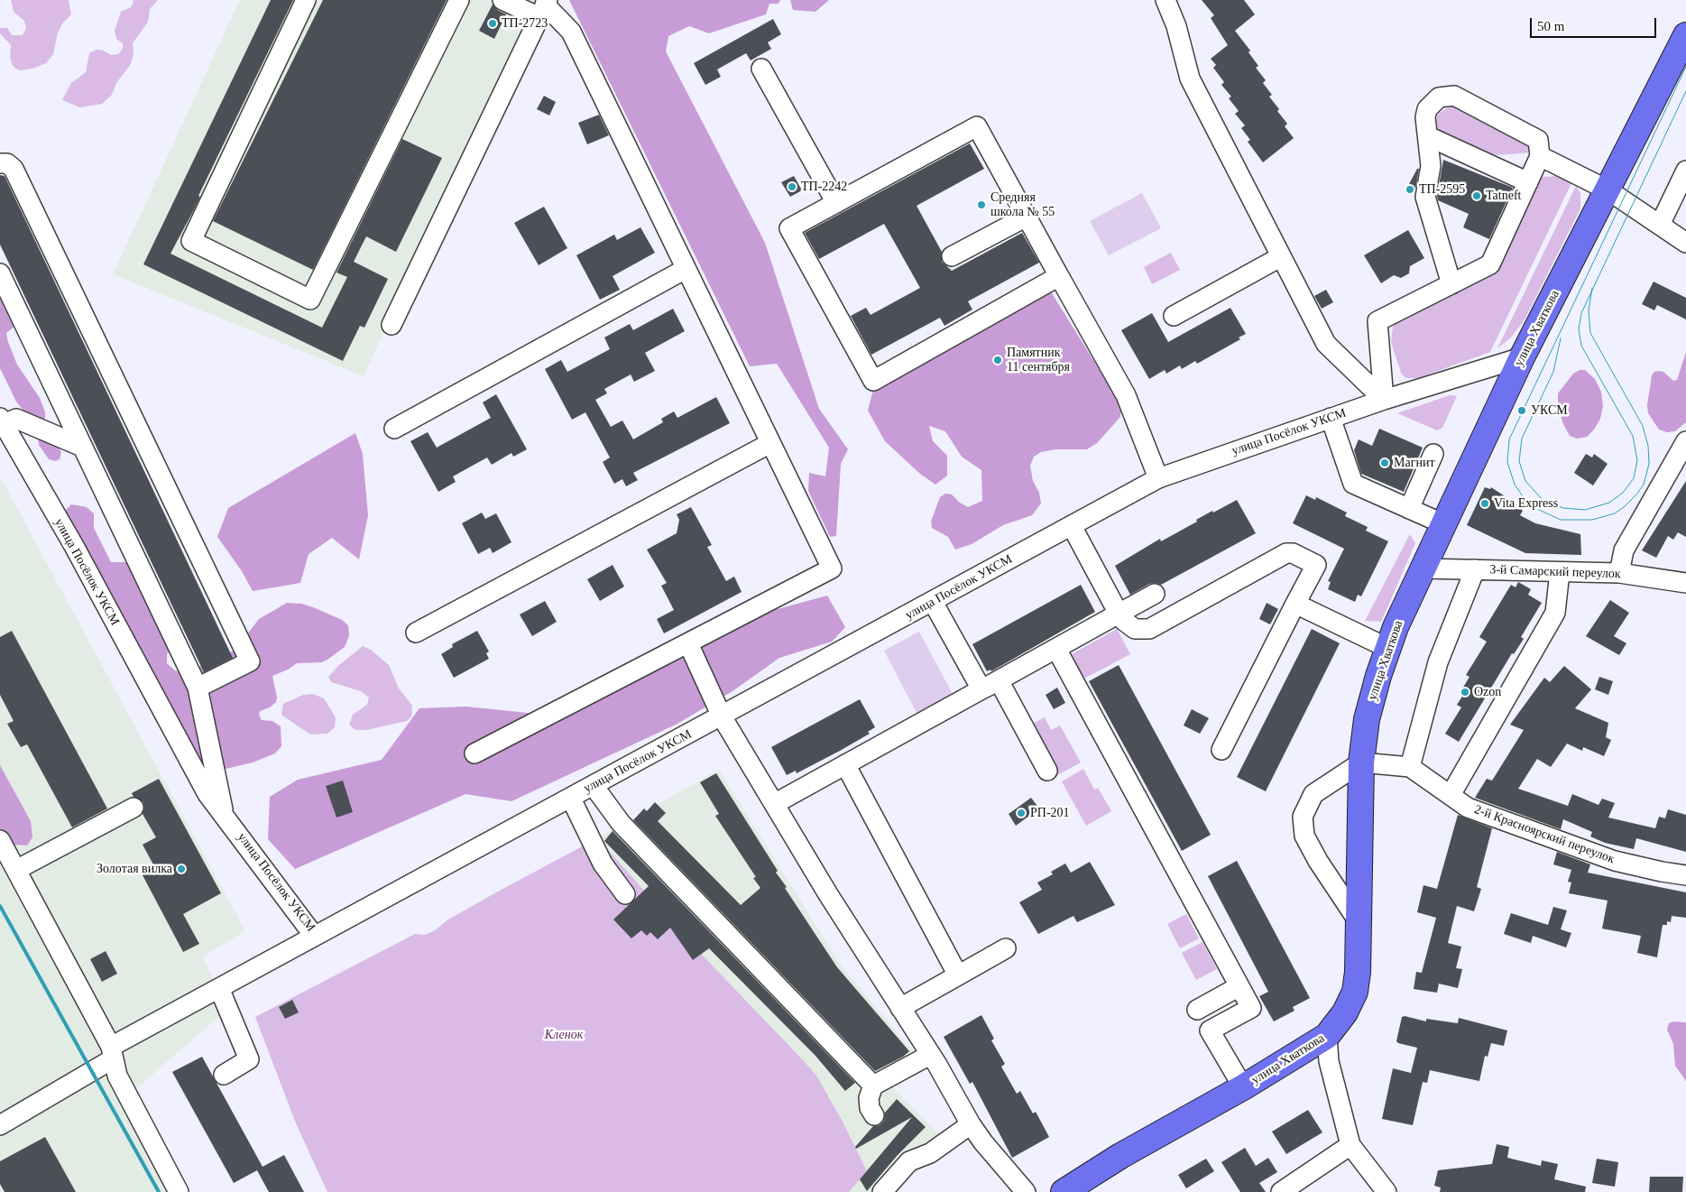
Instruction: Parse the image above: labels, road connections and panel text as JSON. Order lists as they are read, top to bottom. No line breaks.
{"streets":{"main road":["улица Хваткова"],"street":["улица Посёлок УКСМ","3-й Самарский переулок","2-й Красноярский переулок"]},"crossings":[["улица Хваткова","улица Посёлок УКСМ"],["улица Хваткова","3-й Самарский переулок"]],"parks":["Кленок"],"places":["ТП-2723","ТП-2242","ТП-2595","Tatneft","Средняя школа № 55","Памятник 11 сентября","УКСМ","Магнит","Vita Express","Ozon","РП-201","Золотая вилка"],"scale_bar":"50 m"}
